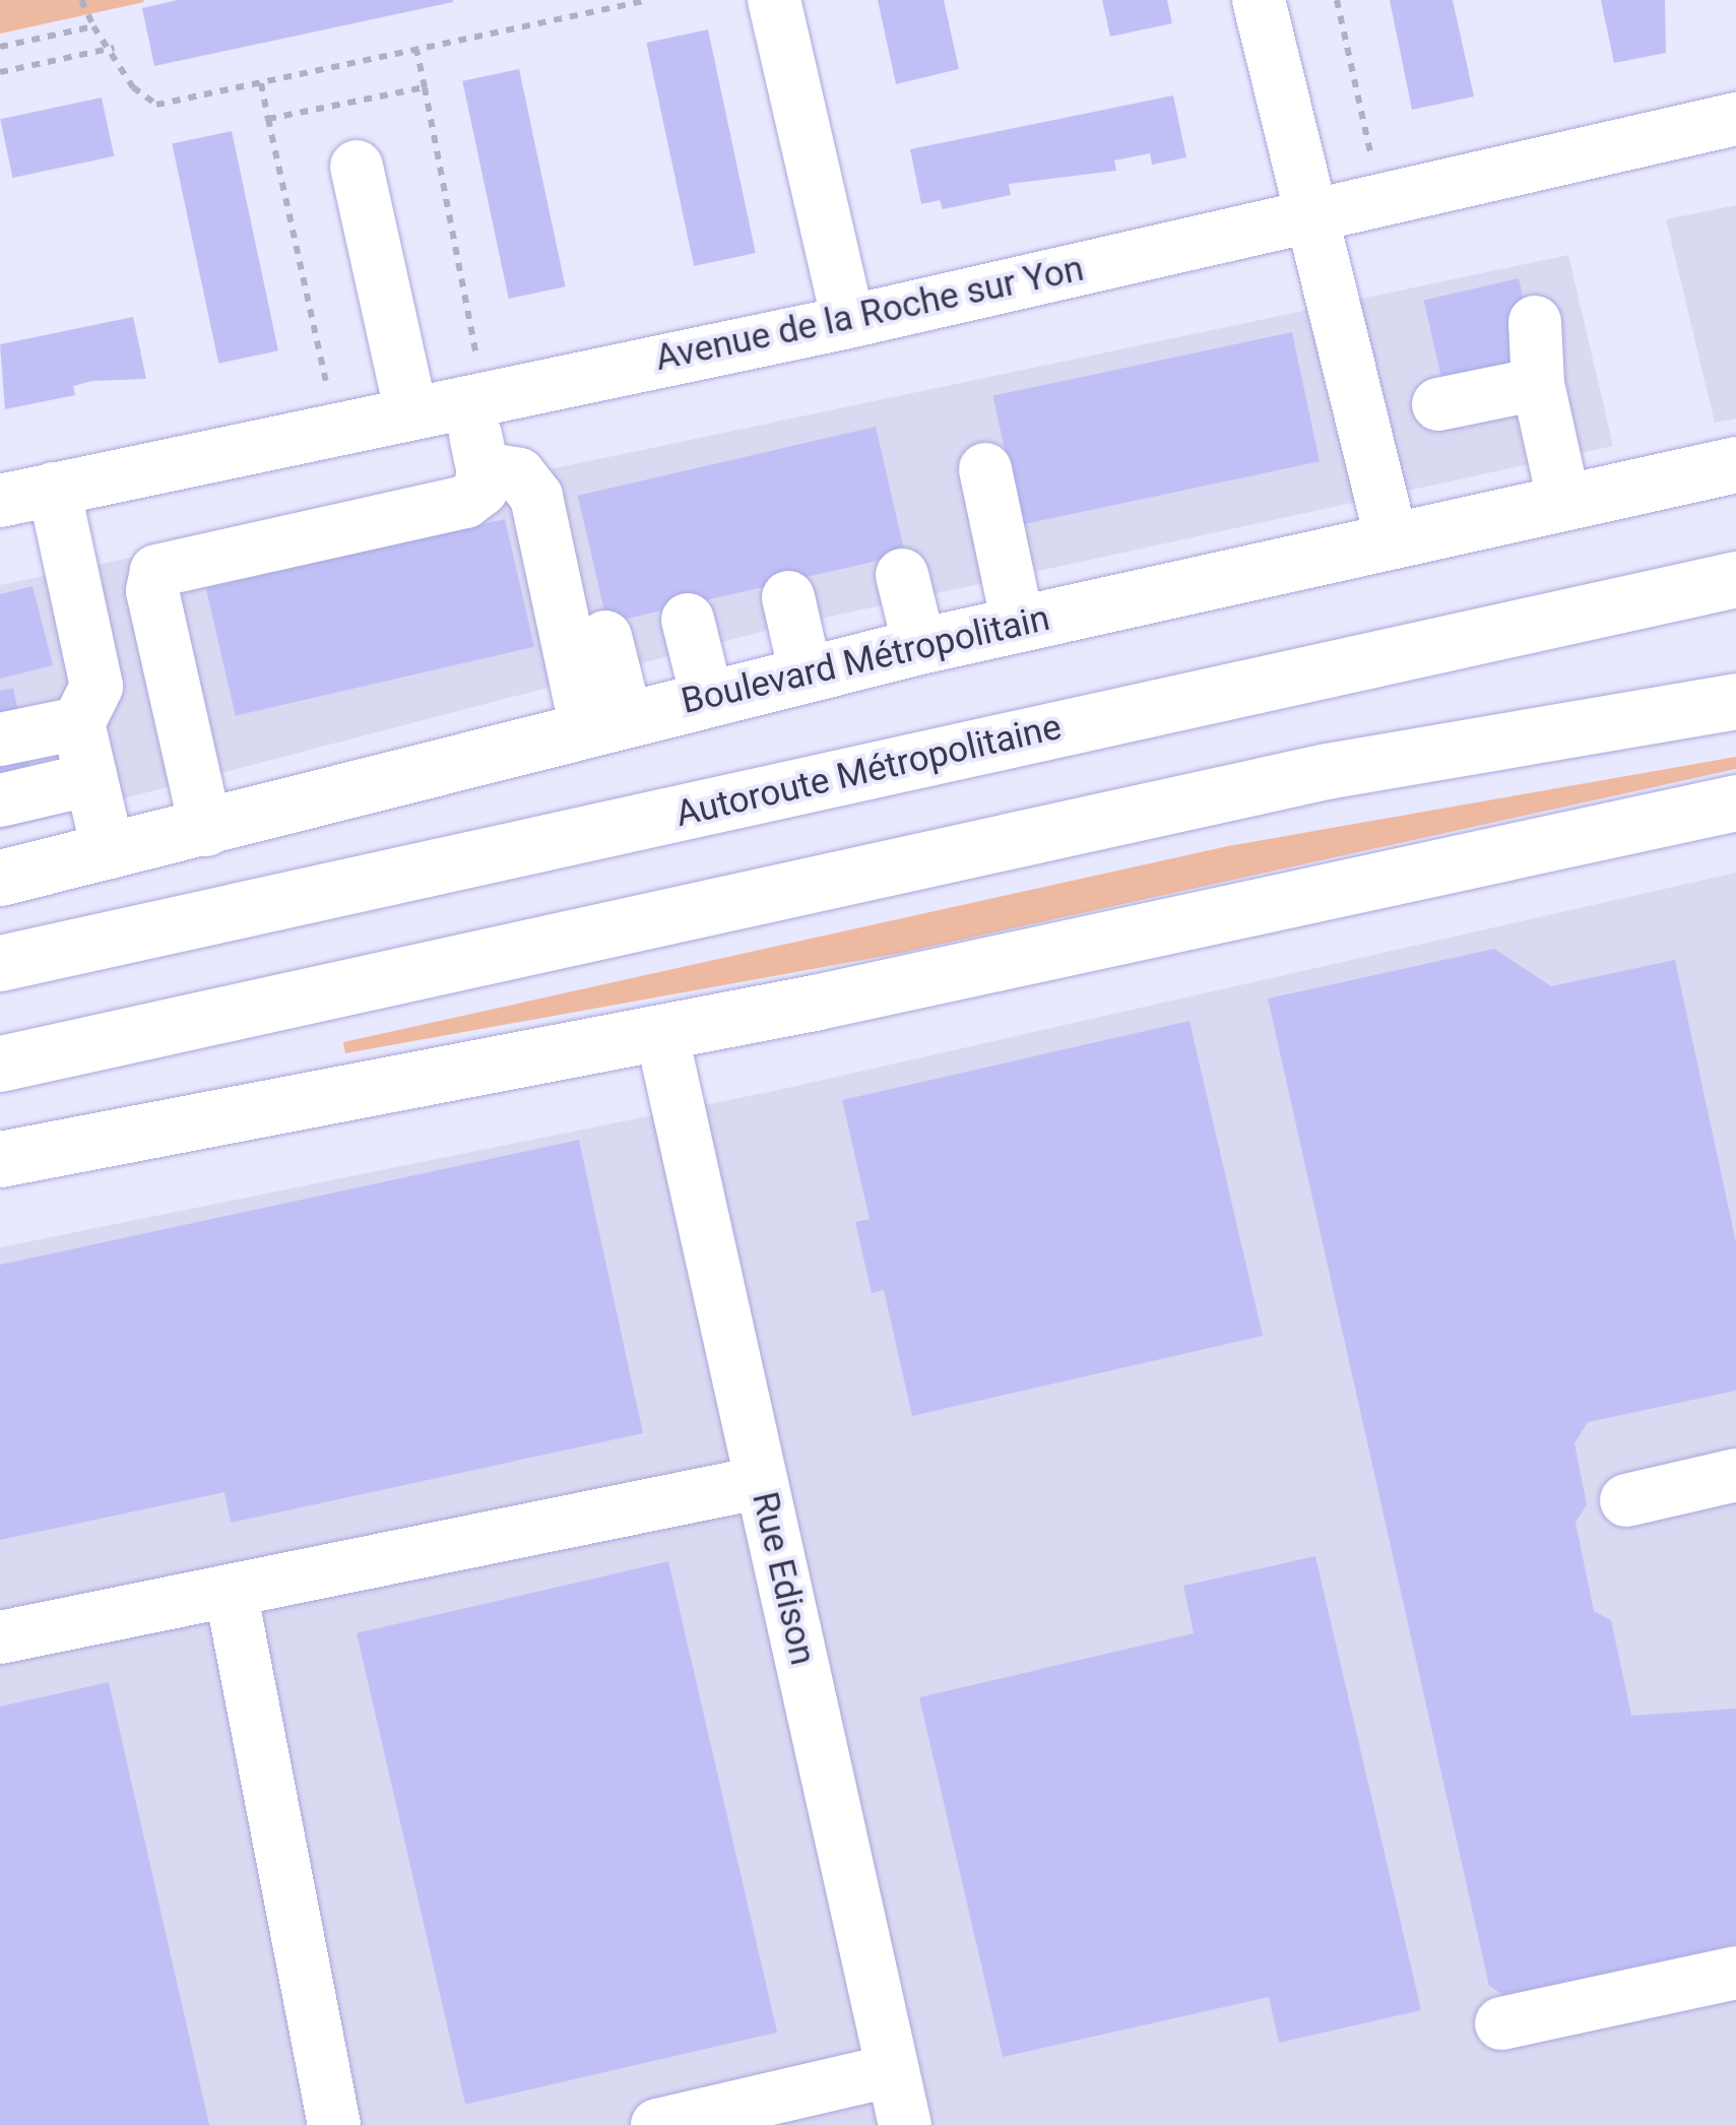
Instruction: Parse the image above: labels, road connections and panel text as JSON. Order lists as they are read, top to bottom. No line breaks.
{"streets":{"main road":["Boulevard Métropolitain","Autoroute Métropolitaine"],"street":["Avenue de la Roche sur Yon","Rue Edison"]}}
